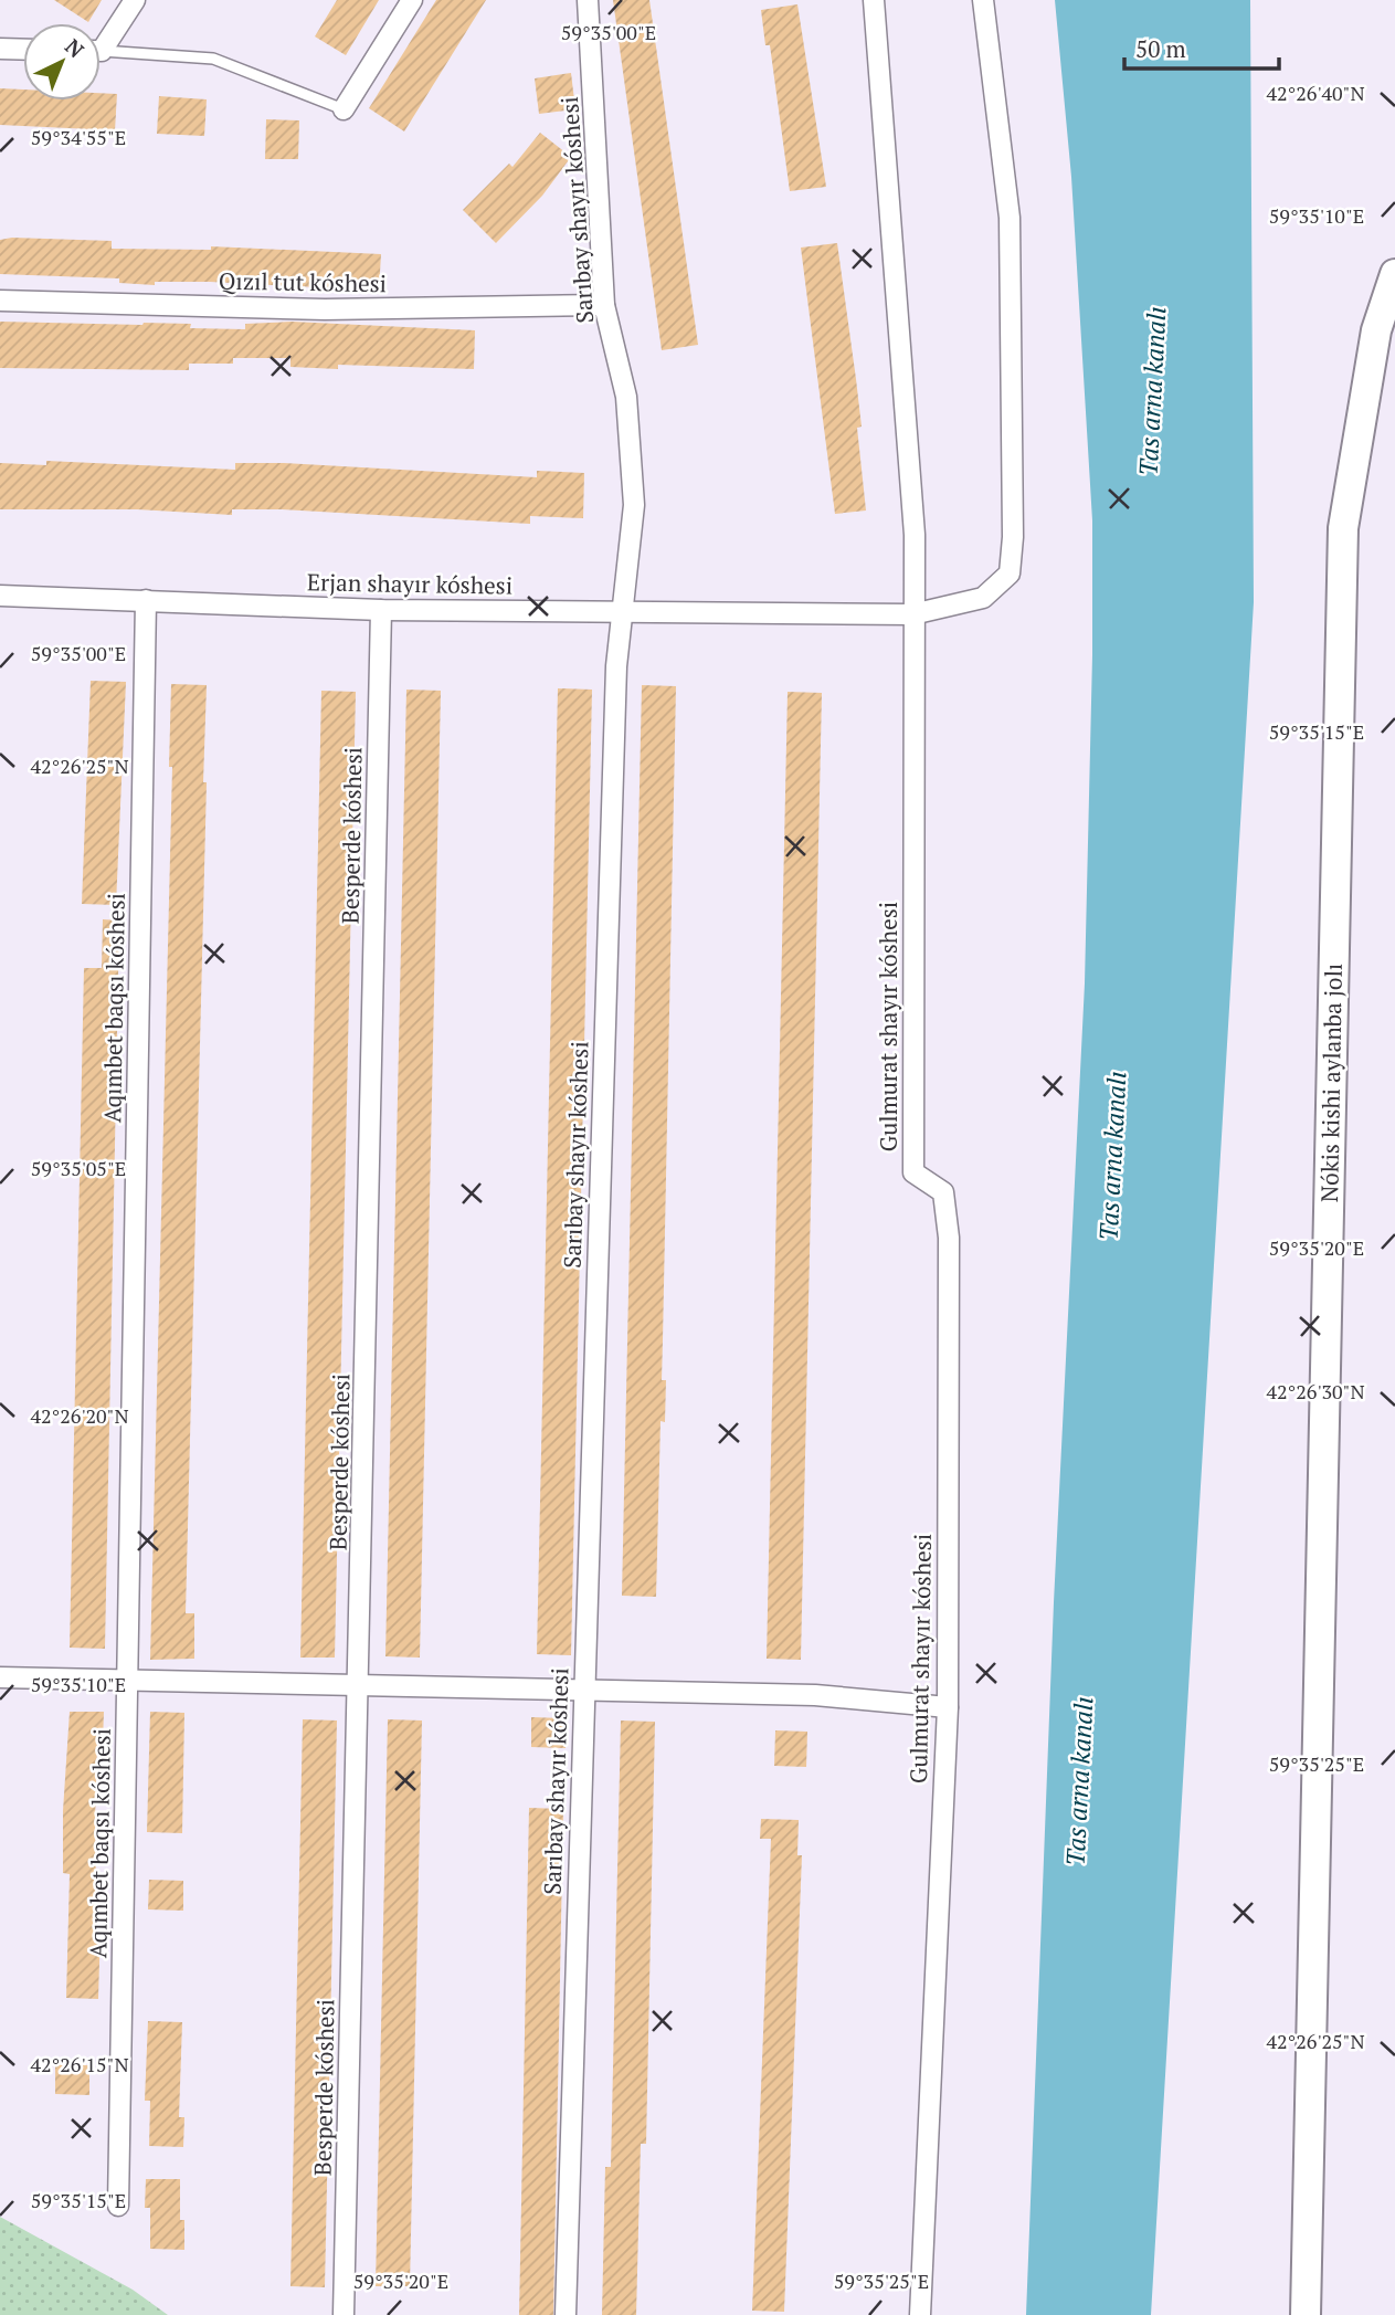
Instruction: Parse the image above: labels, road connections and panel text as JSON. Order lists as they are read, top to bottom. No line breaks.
{"streets":{"main road":["Nókis kishi aylanba jolı"],"street":["Sarıbay shayır kóshesi","Qızıl tut kóshesi","Erjan shayır kóshesi","Besperde kóshesi","Aqımbet baqsı kóshesi","Gulmurat shayır kóshesi"]},"crossings":[["Sarıbay shayır kóshesi","Qızıl tut kóshesi"],["Sarıbay shayır kóshesi","Erjan shayır kóshesi"],["Erjan shayır kóshesi","Besperde kóshesi"],["Erjan shayır kóshesi","Aqımbet baqsı kóshesi"],["Erjan shayır kóshesi","Gulmurat shayır kóshesi"]],"water":["Tas arna kanalı"],"scale_bar":"50 m","north":"top right","coordinates":["59°35'00\"E","42°26'40\"N","59°34'55\"E","59°35'10\"E","59°35'15\"E","42°26'25\"N","59°35'05\"E","59°35'20\"E","42°26'30\"N","42°26'20\"N","59°35'25\"E","42°26'15\"N"]}
